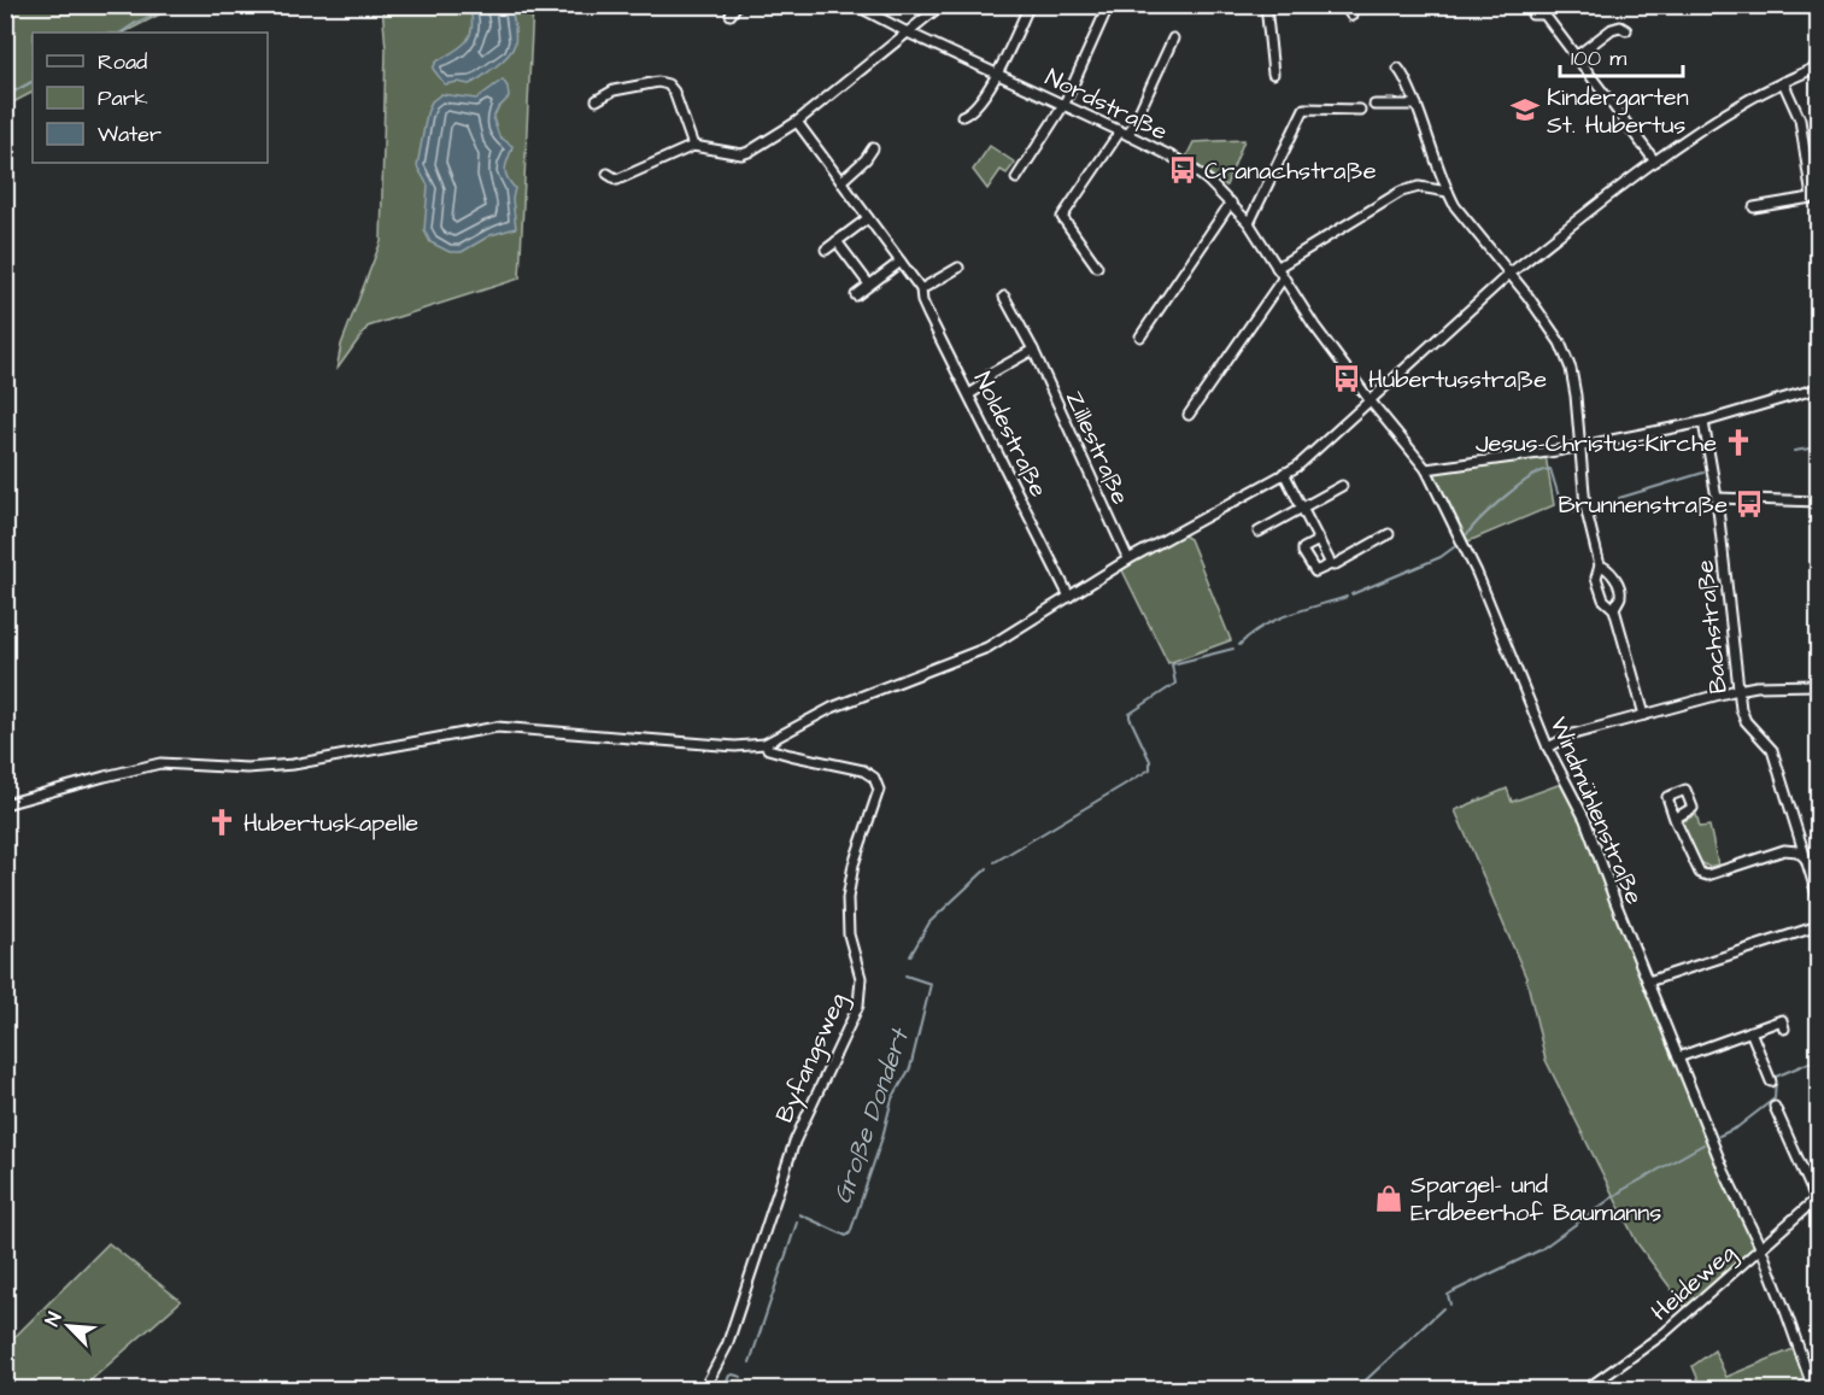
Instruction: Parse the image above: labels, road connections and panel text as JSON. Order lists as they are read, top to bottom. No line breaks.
{"streets":{"street":["Nordstraße","Noldestraße","Zillestraße","Bachstraße","Windmühlenstraße","Byfangsweg","Heideweg"]},"crossings":[["Nordstraße","Windmühlenstraße"],["Windmühlenstraße","Heideweg"]],"water":["Große Dondert"],"places":{"school or university":["Kindergarten St. Hubertus"],"bus stop":["Cranachstraße","Hubertusstraße","Brunnenstraße"],"church":["Jesus-Christus-Kirche","Hubertuskapelle"],"shop":["Spargel- und Erdbeerhof Baumanns"]},"legend":["Road","Park","Water"],"scale_bar":"100 m","north":"top left"}
